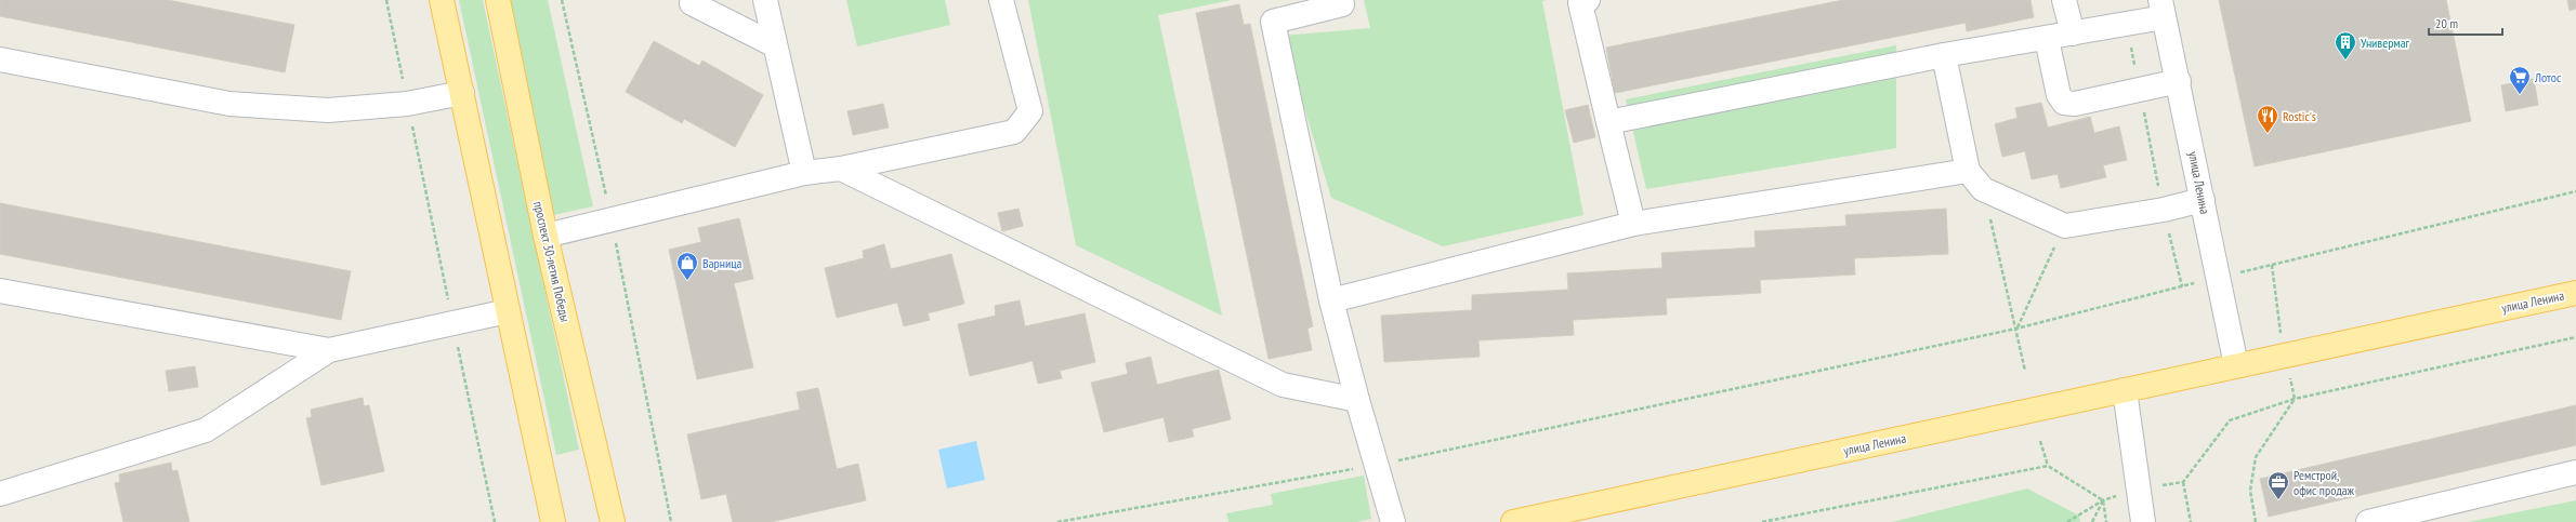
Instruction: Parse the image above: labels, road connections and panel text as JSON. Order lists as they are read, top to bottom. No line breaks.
{"streets":{"main road":["улица Ленина","проспект 30-летия Победы"]},"places":{"building":["Универмаг"],"supermarket":["Лотос"],"restaurant":["Rostiс's"],"shop":["Варница"],"office":["Ремстрой, офис продаж"]},"scale_bar":"20 m"}
